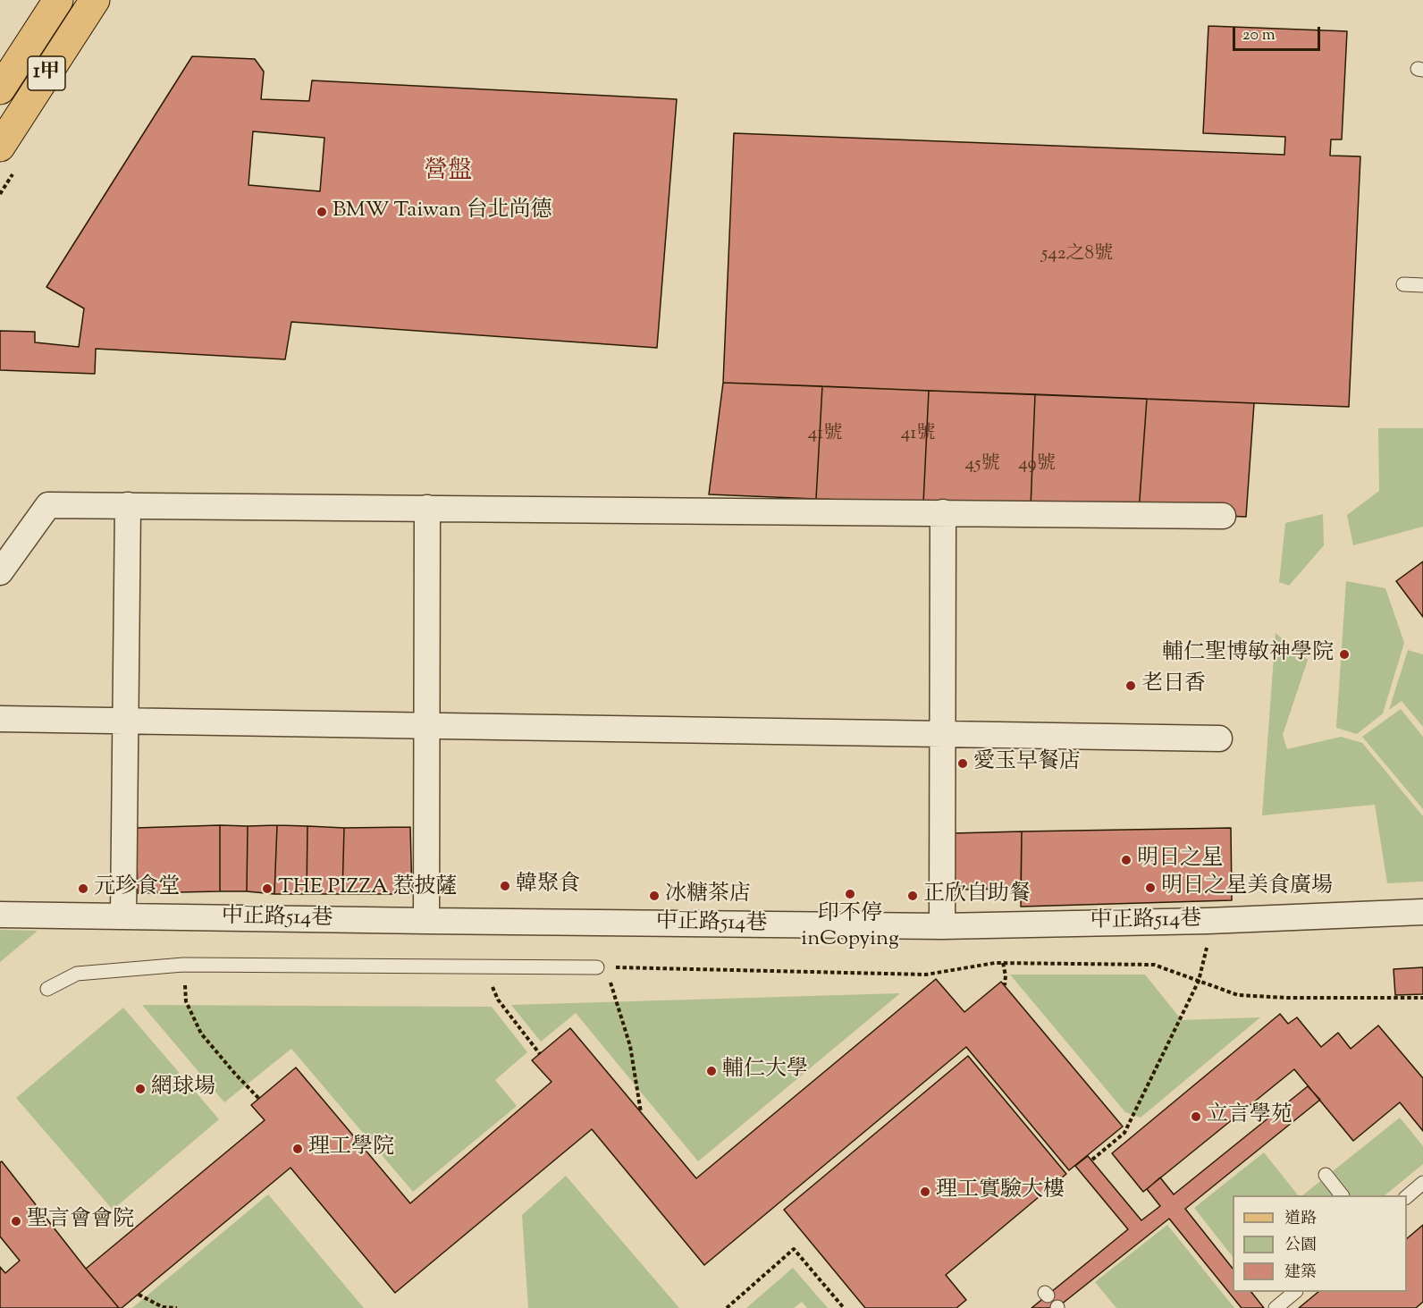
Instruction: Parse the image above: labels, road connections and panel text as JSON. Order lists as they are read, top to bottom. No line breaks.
{"streets":{"main road":["1甲"],"street":["中正路514巷"]},"districts":["營盤"],"places":["BMW Taiwan 台北尚德","輔仁聖博敏神學院","老日香","愛玉早餐店","明日之星","韓聚食","明日之星美食廣場","元珍食堂","THE PIZZA 惹披薩","印不停 inCopying","冰糖茶店","正欣自助餐","輔仁大學","網球場","立言學苑","理工學院","理工實驗大樓","聖言會會院"],"house_numbers":["542之8號","41號","41號","45號","49號"],"legend":["道路","公園","建築"],"scale_bar":"20 m"}
